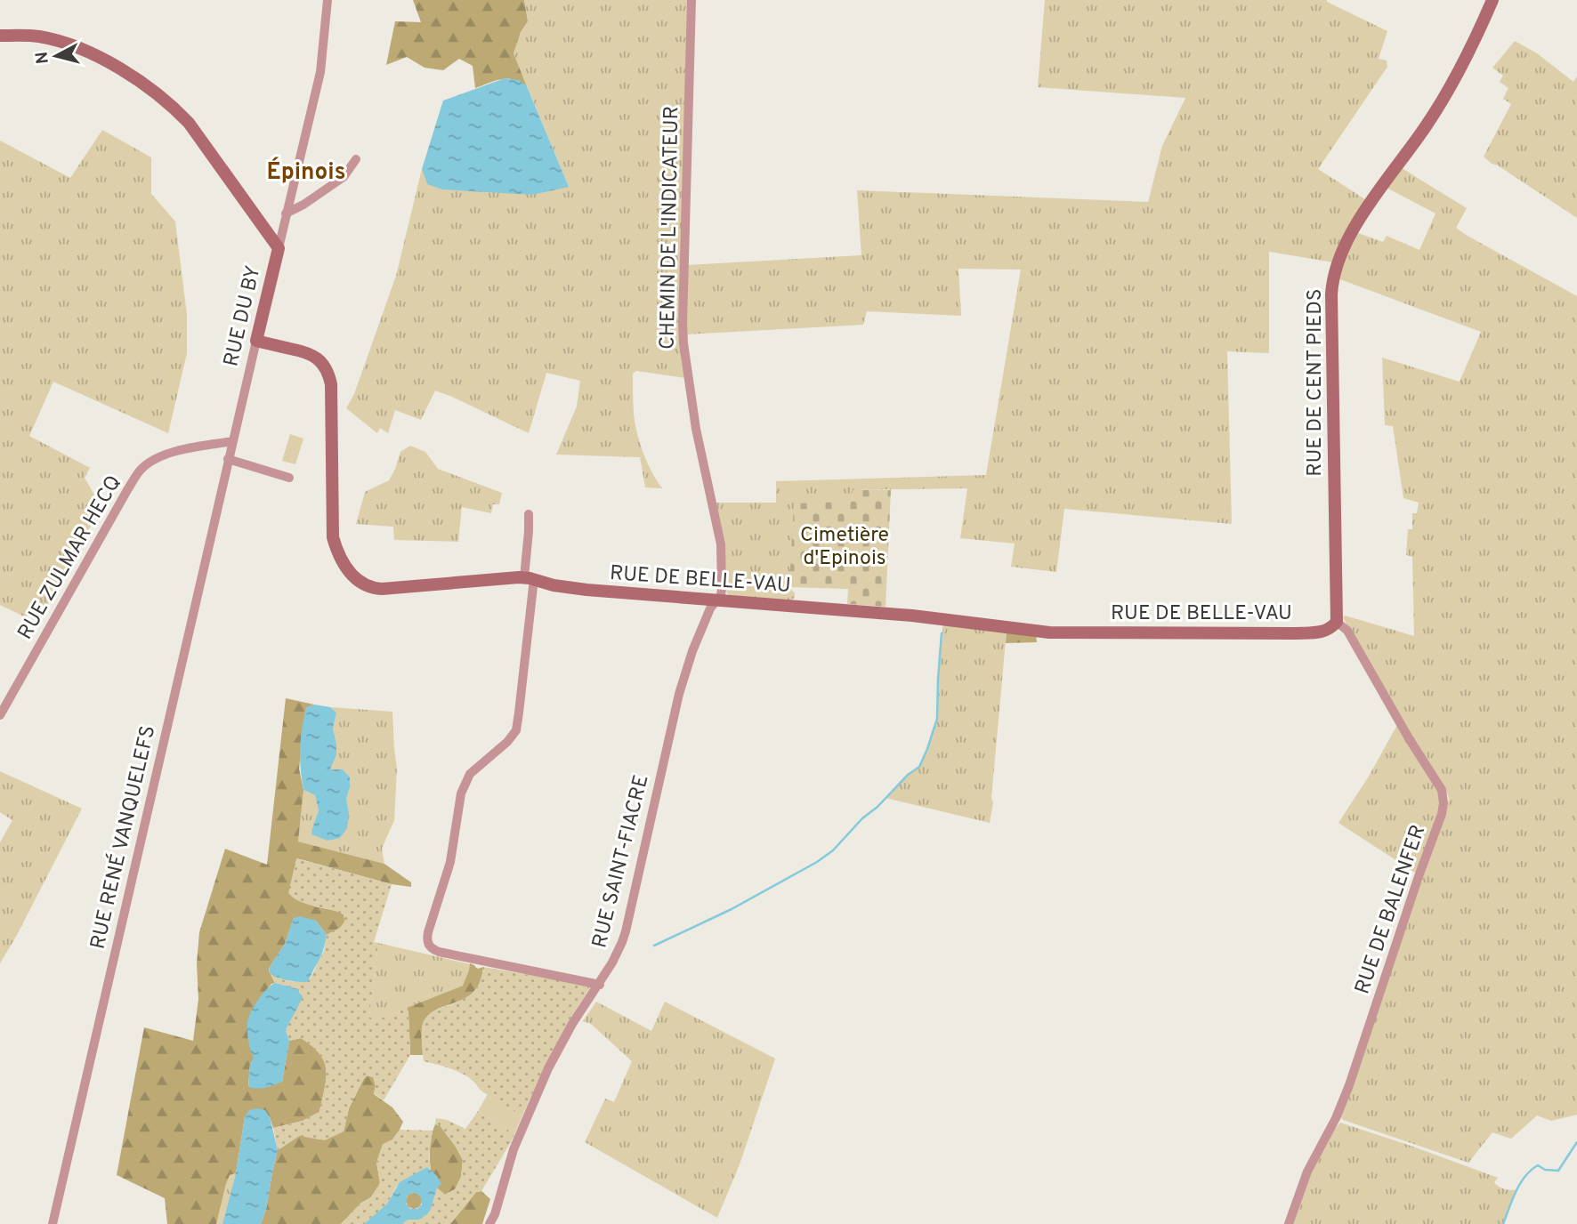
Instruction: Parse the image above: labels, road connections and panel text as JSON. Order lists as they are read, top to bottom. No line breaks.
{"streets":{"street":["CHEMIN DE L'INDICATEUR","RUE DU BY","RUE DE CENT PIEDS","RUE ZULMAR HECQ","RUE DE BELLE-VAU","RUE RENÉ VANQUELEFS","RUE SAINT-FIACRE","RUE DE BALENFER"]},"crossings":[["CHEMIN DE L'INDICATEUR","RUE DE BELLE-VAU"],["CHEMIN DE L'INDICATEUR","RUE SAINT-FIACRE"],["RUE DU BY","RUE ZULMAR HECQ"],["RUE DU BY","RUE DE BELLE-VAU"],["RUE DU BY","RUE RENÉ VANQUELEFS"],["RUE DE CENT PIEDS","RUE DE BELLE-VAU"],["RUE DE CENT PIEDS","RUE DE BALENFER"],["RUE DE BELLE-VAU","RUE SAINT-FIACRE"],["RUE DE BELLE-VAU","RUE DE BALENFER"]],"districts":["Épinois"],"parks":["Cimetière d'Epinois"],"north":"left"}
